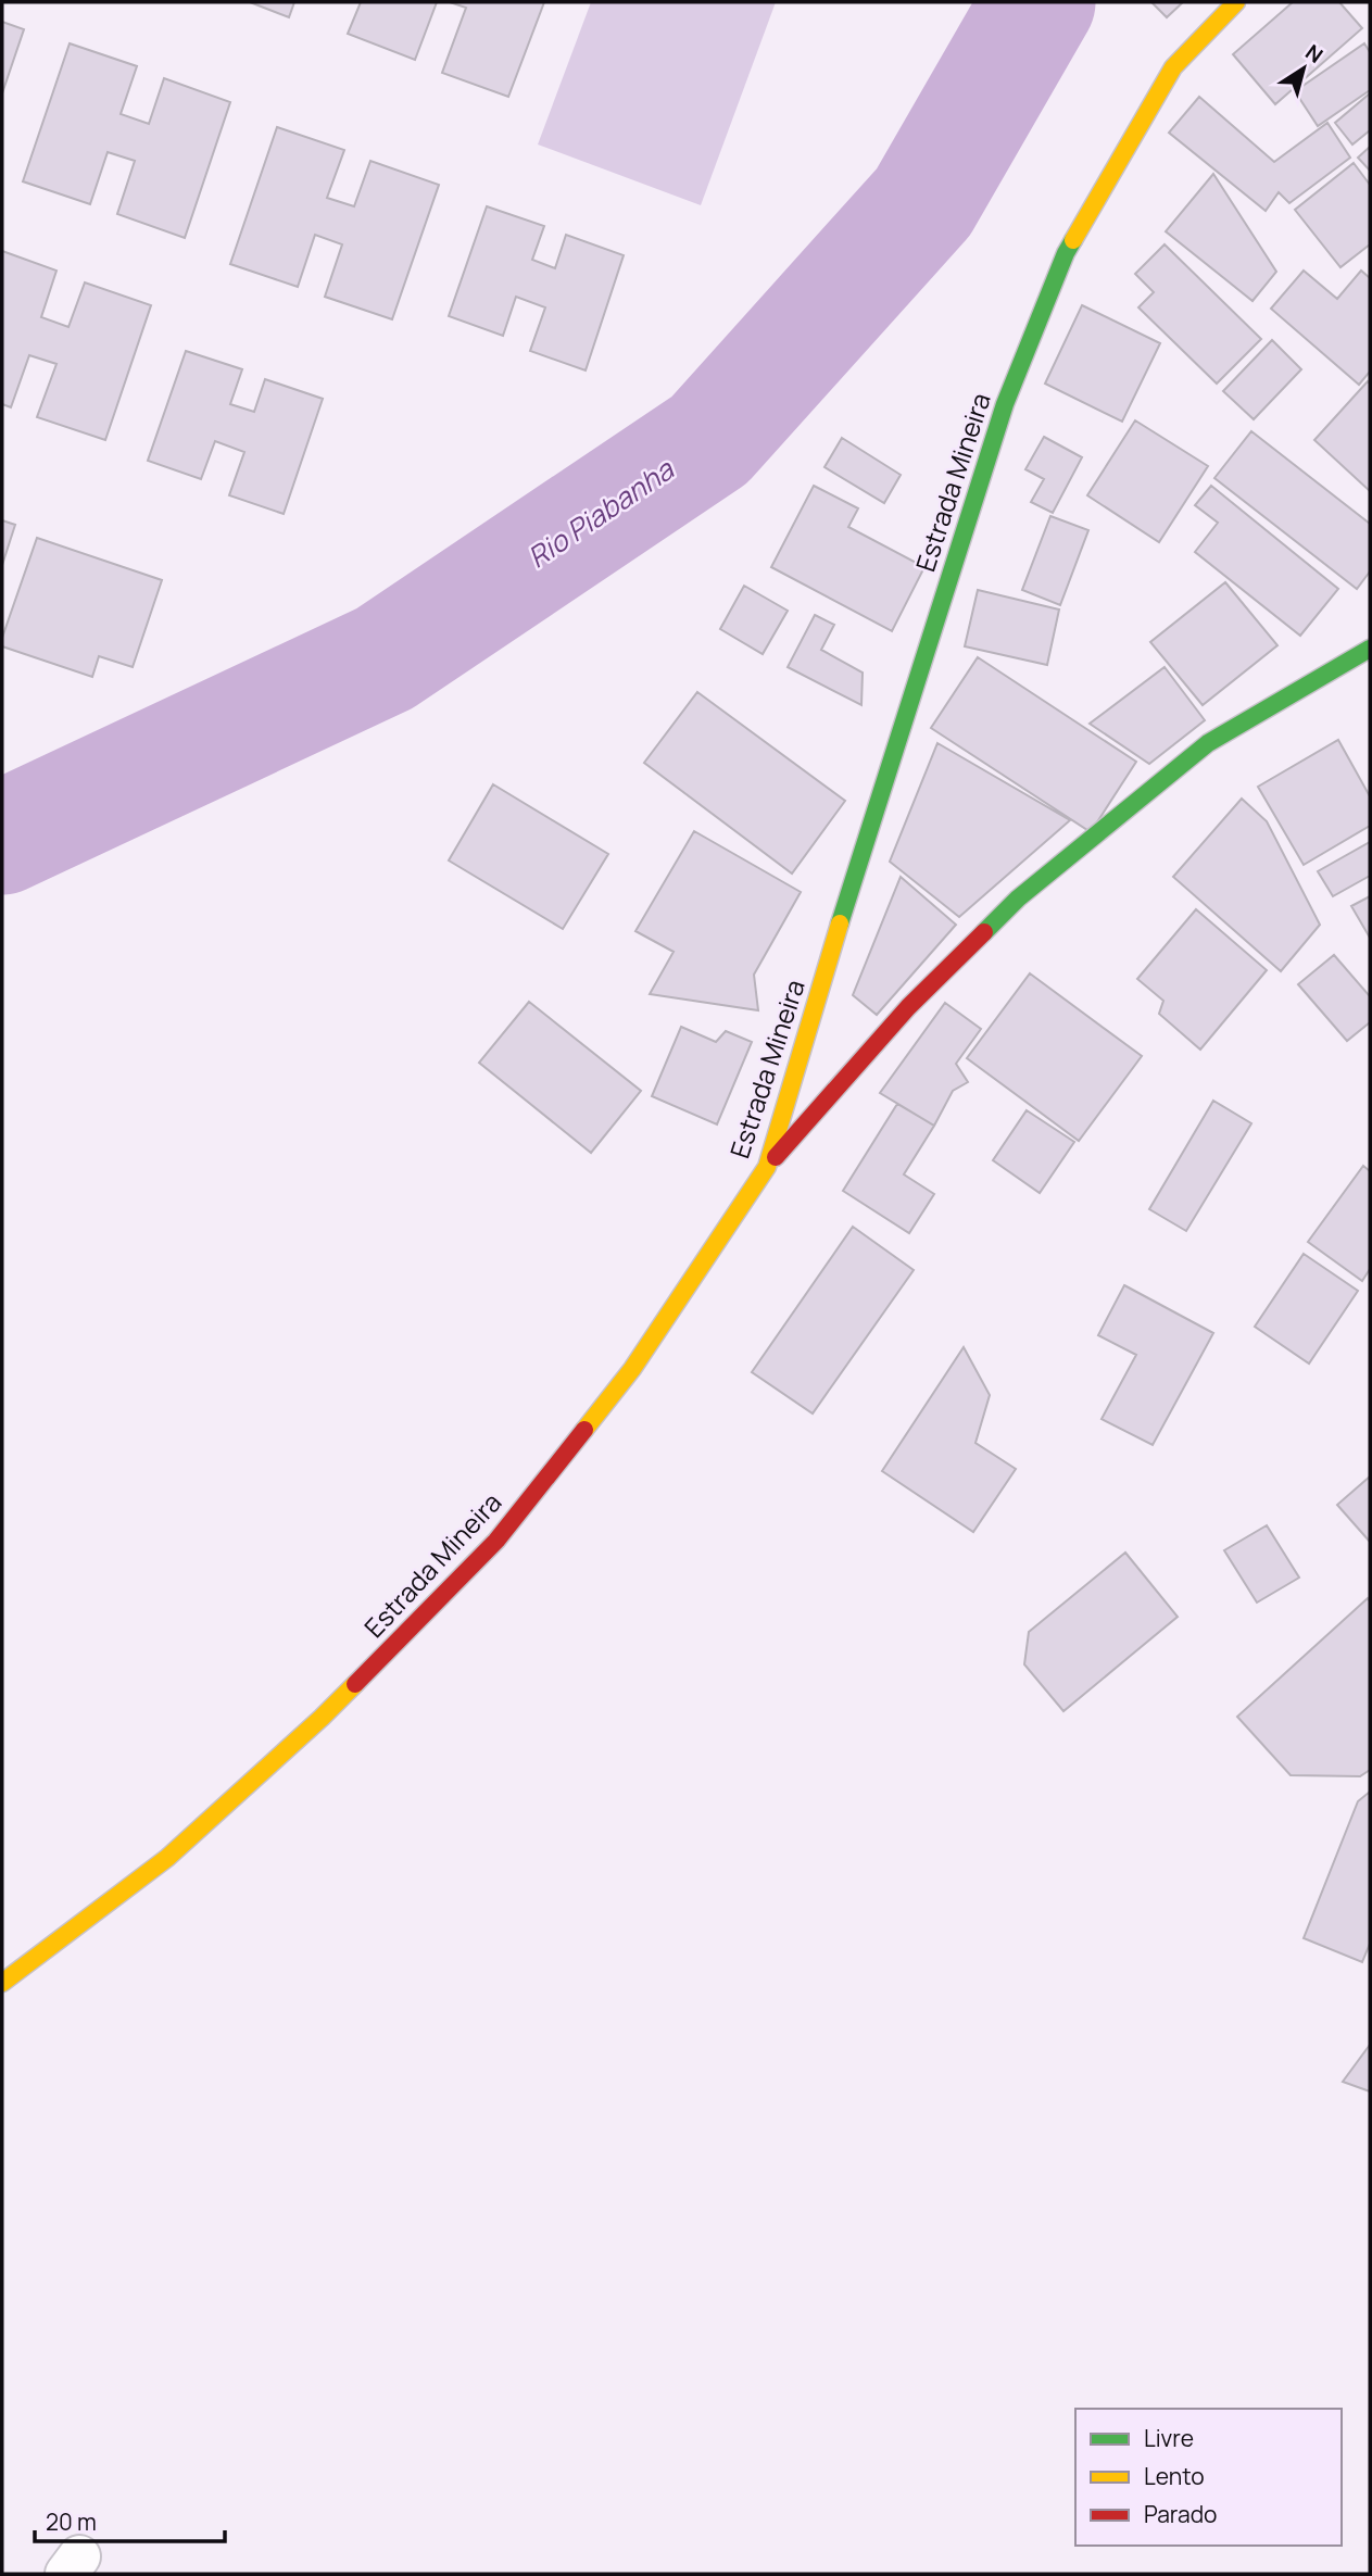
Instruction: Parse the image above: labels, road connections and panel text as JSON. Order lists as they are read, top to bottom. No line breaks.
{"streets":{"street":["Estrada Mineira"]},"water":["Rio Piabanha"],"legend":["Livre","Lento","Parado"],"scale_bar":"20 m","north":"top right"}
